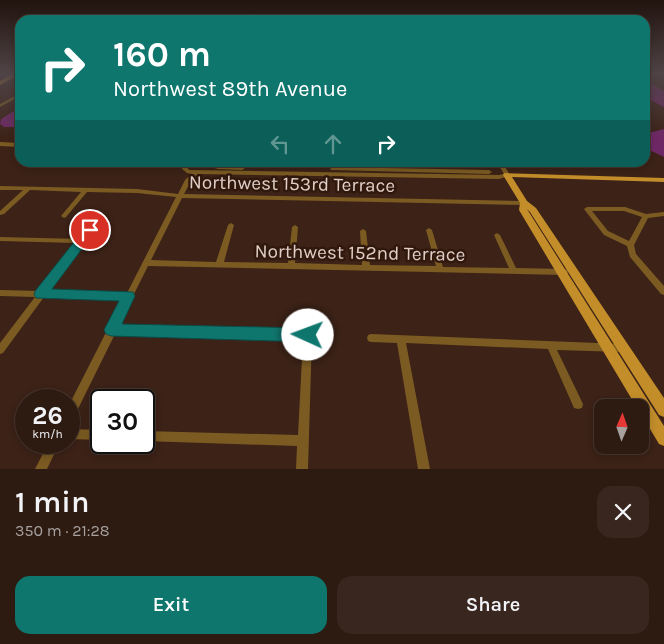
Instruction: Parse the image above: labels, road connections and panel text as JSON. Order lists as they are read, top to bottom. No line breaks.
{"streets":{"street":["Northwest 153rd Terrace","Northwest 152nd Terrace"]},"north":"top","page":{"turn":["160 m","Northwest 89th Avenue"],"speed":"26 km/h","limit":"30","heading":["1 min","350 m · 21:28"],"buttons":["Exit","Share"]}}
